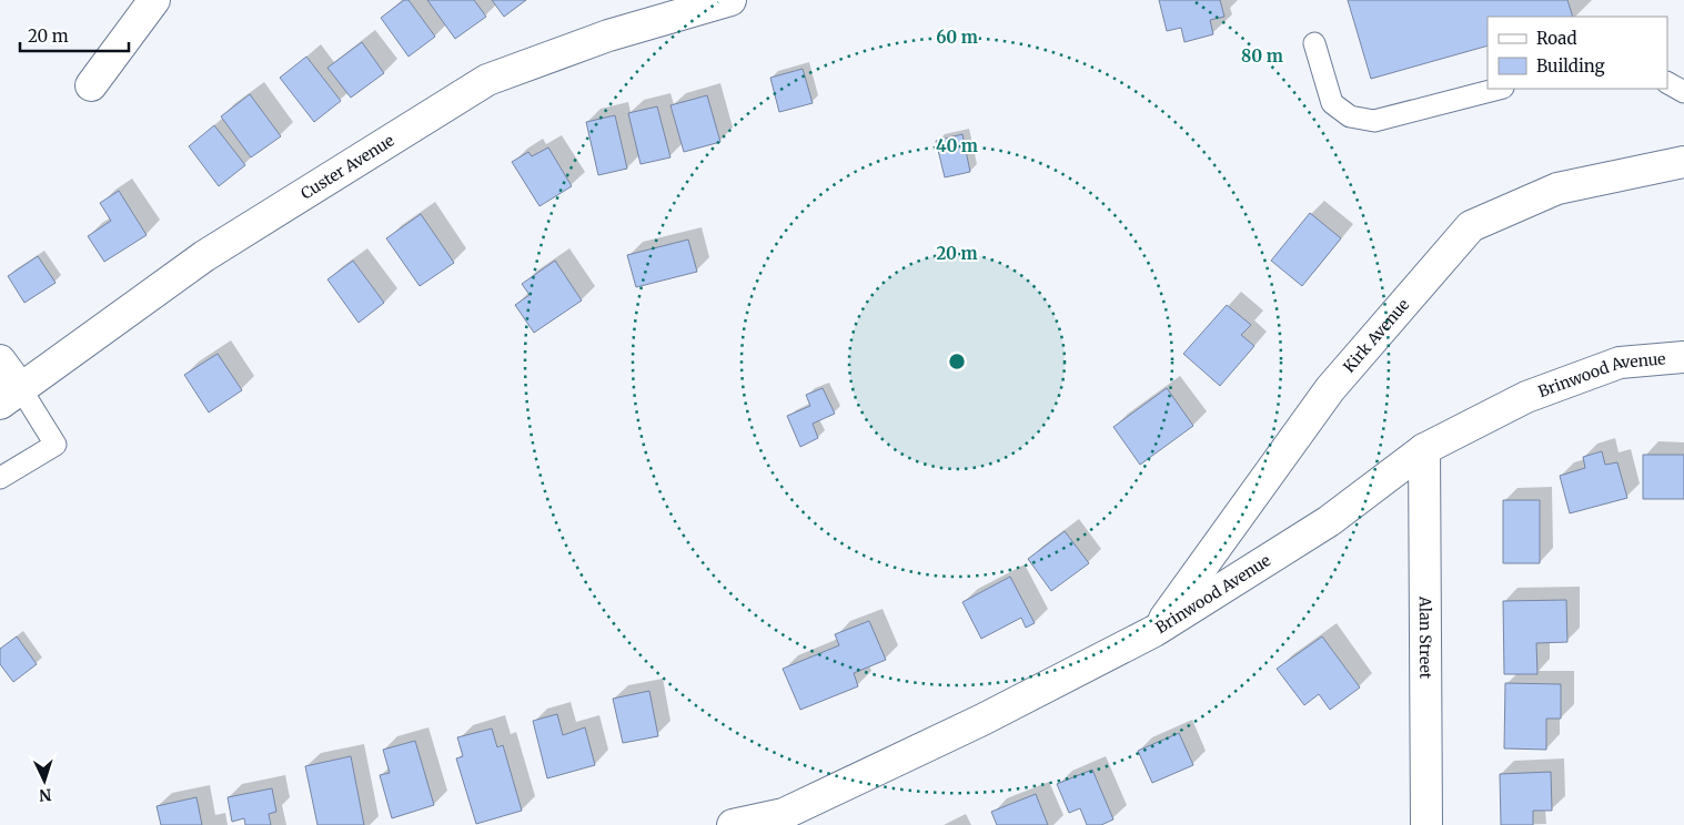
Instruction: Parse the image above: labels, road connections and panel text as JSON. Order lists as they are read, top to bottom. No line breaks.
{"streets":{"street":["Custer Avenue","Kirk Avenue","Brinwood Avenue","Alan Street"]},"crossings":[["Kirk Avenue","Brinwood Avenue"],["Brinwood Avenue","Alan Street"]],"legend":["Road","Building"],"scale_bar":"20 m","north":"bottom","rings":["60 m","80 m","40 m","20 m"]}
